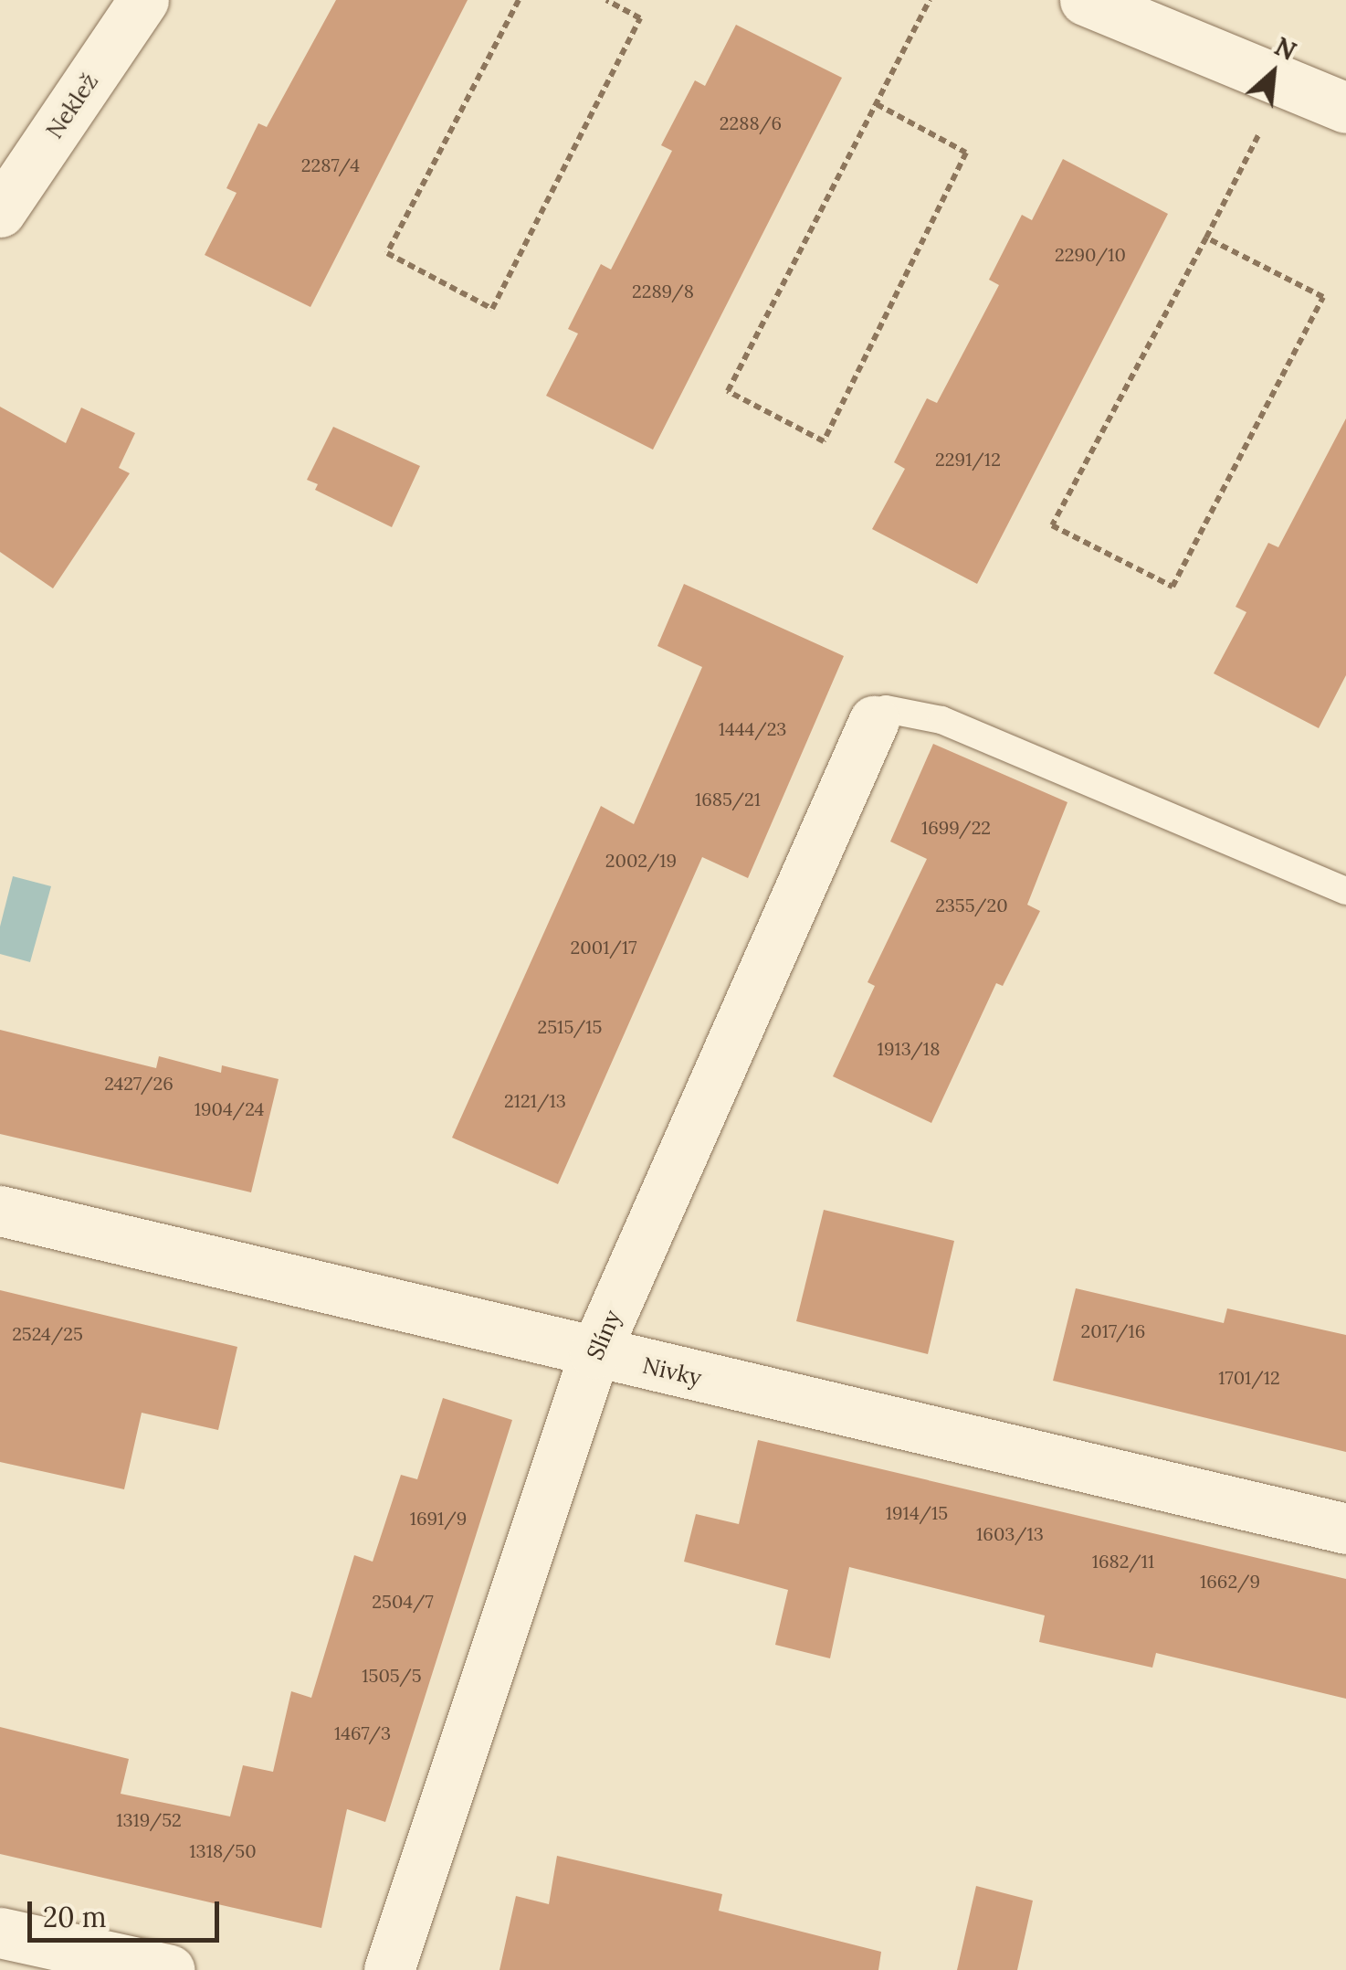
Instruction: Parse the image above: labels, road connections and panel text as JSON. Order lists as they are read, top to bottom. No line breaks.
{"streets":{"street":["Neklež","Slíny","Nivky"]},"crossings":[["Slíny","Nivky"]],"house_numbers":["2288/6","2287/4","2290/10","2289/8","2291/12","1444/23","1685/21","1699/22","2002/19","2355/20","2001/17","2515/15","1913/18","2427/26","2121/13","1904/24","2017/16","2524/25","1701/12","1914/15","1691/9","1603/13","1682/11","1662/9","2504/7","1505/5","1467/3","1319/52","1318/50"],"scale_bar":"20 m","north":"top right"}
